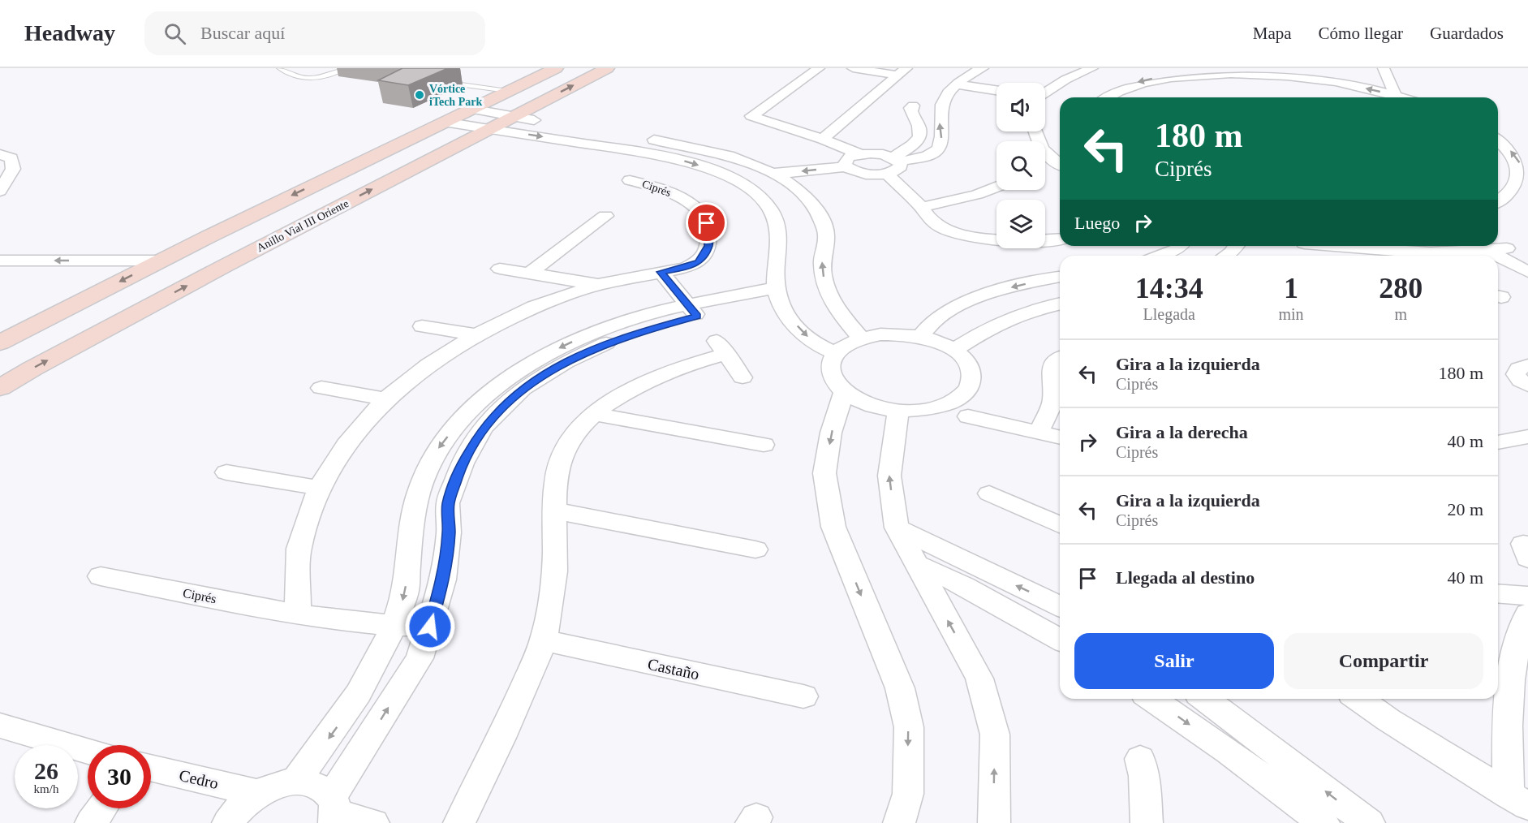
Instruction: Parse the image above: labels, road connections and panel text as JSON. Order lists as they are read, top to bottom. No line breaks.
{"streets":{"main road":["Anillo Vial III Oriente"],"street":["Ciprés","Castaño","Cedro"]},"places":["Vórtice iTech Park"],"page":{"header":"Headway","search":"Buscar aquí","nav":["Mapa","Cómo llegar","Guardados"],"turn":["180 m","Ciprés"],"then":"Luego","eta":["14:34","Llegada","1","min","280","m"],"list":[{"name":"Gira a la izquierda","note":"Ciprés","value":"180 m"},{"name":"Gira a la derecha","note":"Ciprés","value":"40 m"},{"name":"Gira a la izquierda","note":"Ciprés","value":"20 m"},{"name":"Llegada al destino","value":"40 m"}],"buttons":["Salir","Compartir"],"speed":"26 km/h","limit":"30"}}
